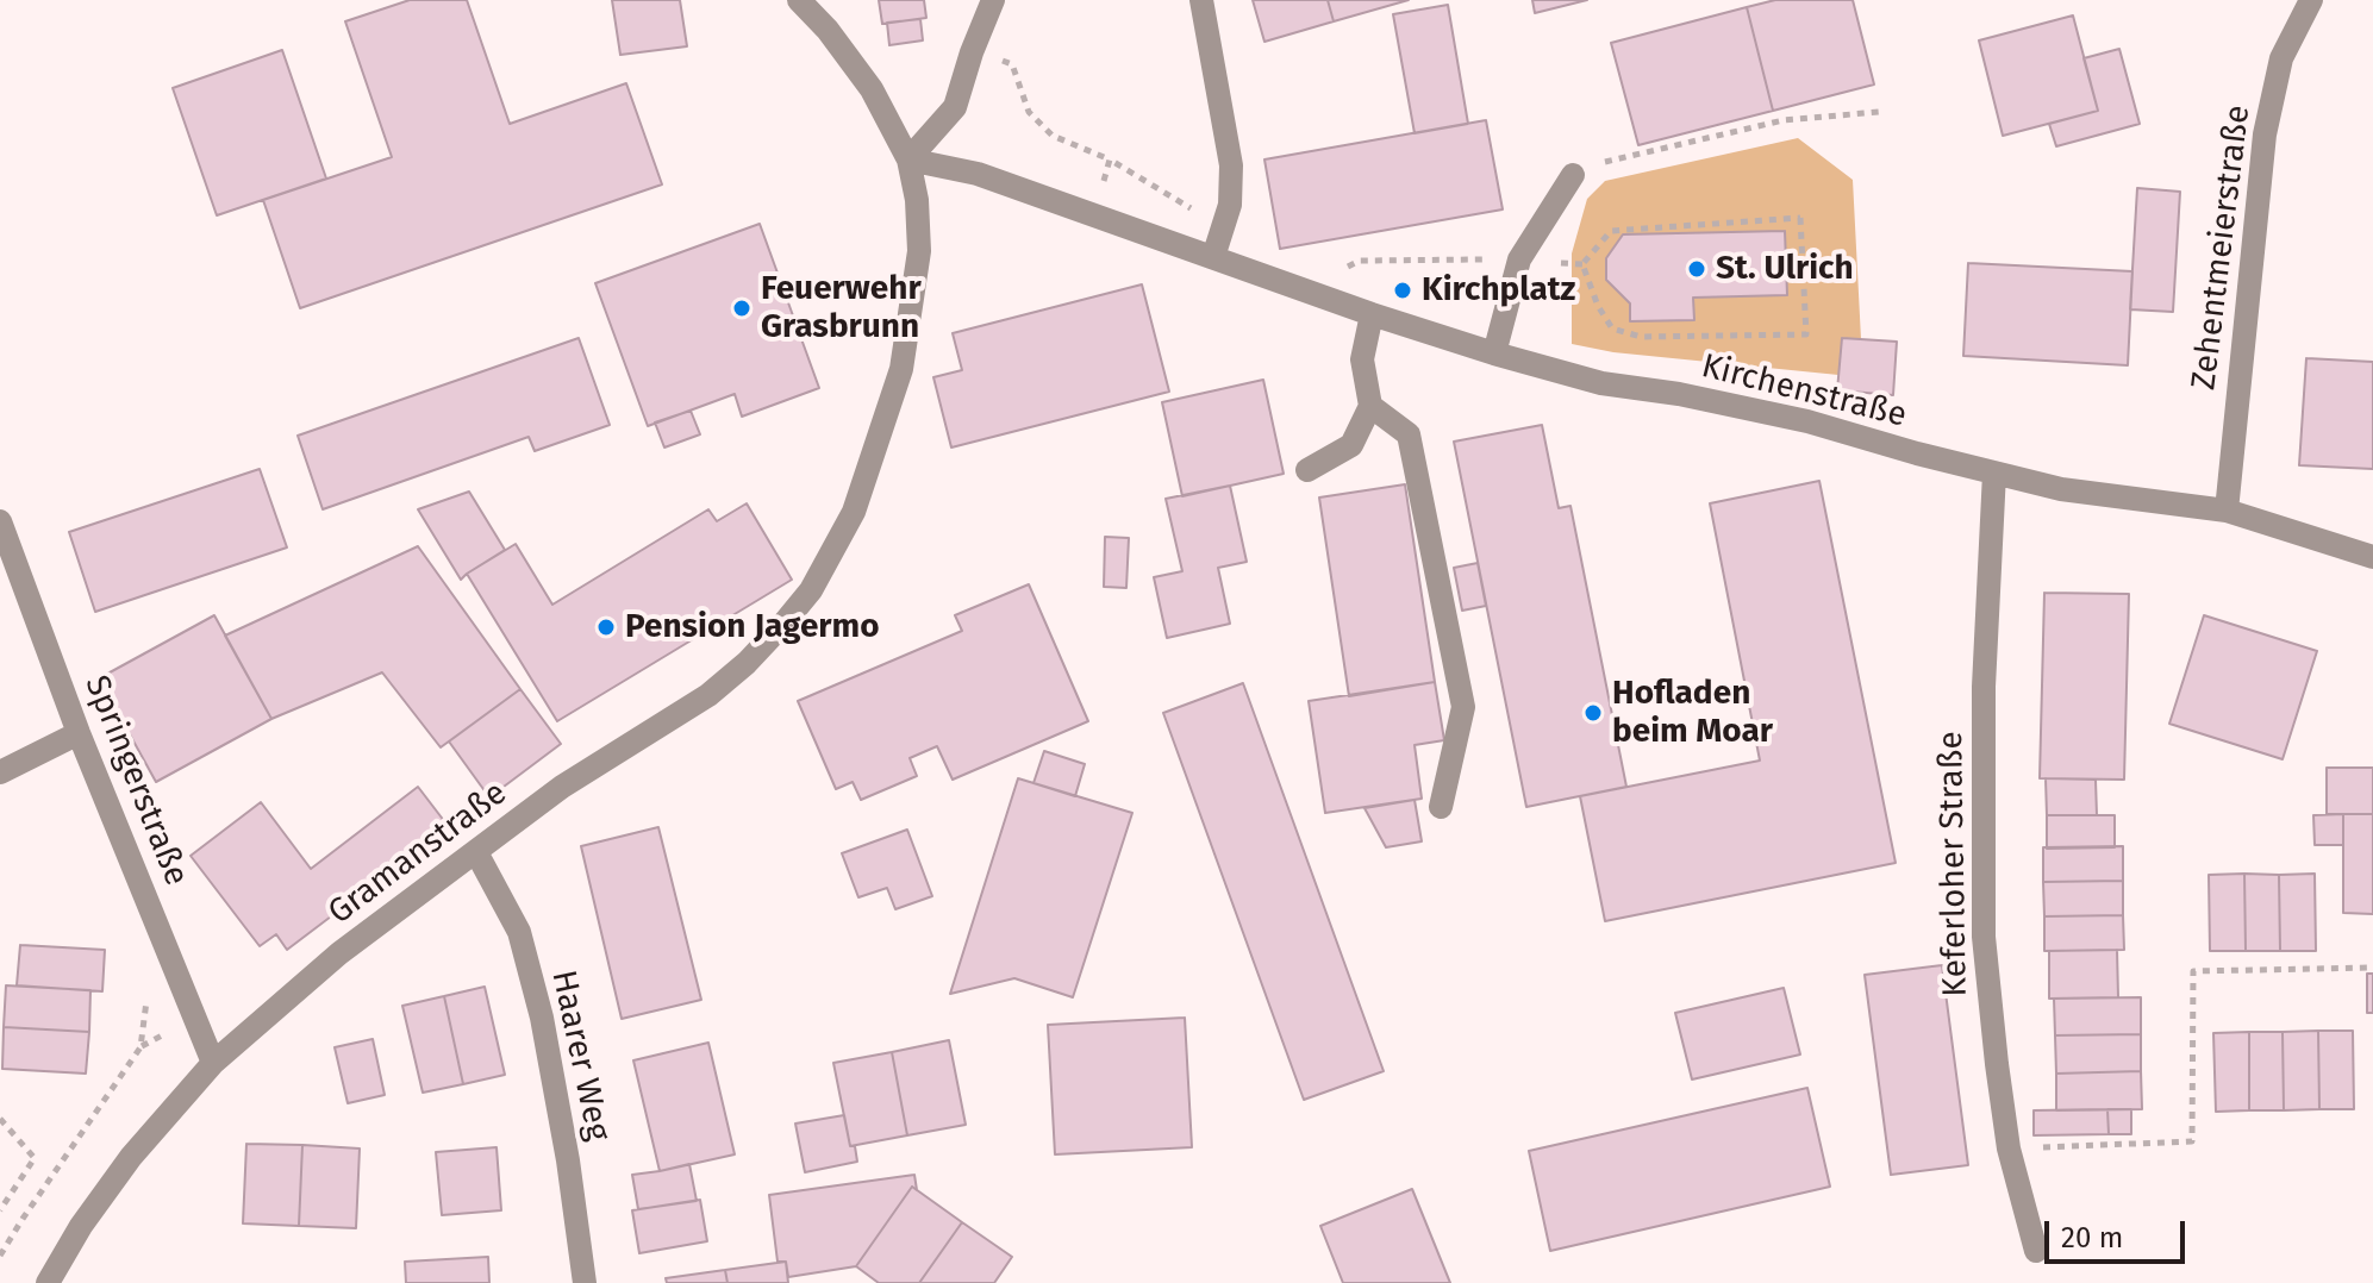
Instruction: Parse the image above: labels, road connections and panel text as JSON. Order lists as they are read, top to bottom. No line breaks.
{"streets":{"street":["Zehentmeierstraße","Kirchenstraße","Springerstraße","Gramanstraße","Keferloher Straße","Haarer Weg"]},"crossings":[["Zehentmeierstraße","Kirchenstraße"],["Kirchenstraße","Gramanstraße"],["Kirchenstraße","Keferloher Straße"],["Springerstraße","Gramanstraße"],["Gramanstraße","Haarer Weg"]],"places":["St. Ulrich","Kirchplatz","Feuerwehr Grasbrunn","Pension Jagermo","Hofladen beim Moar"],"scale_bar":"20 m"}
